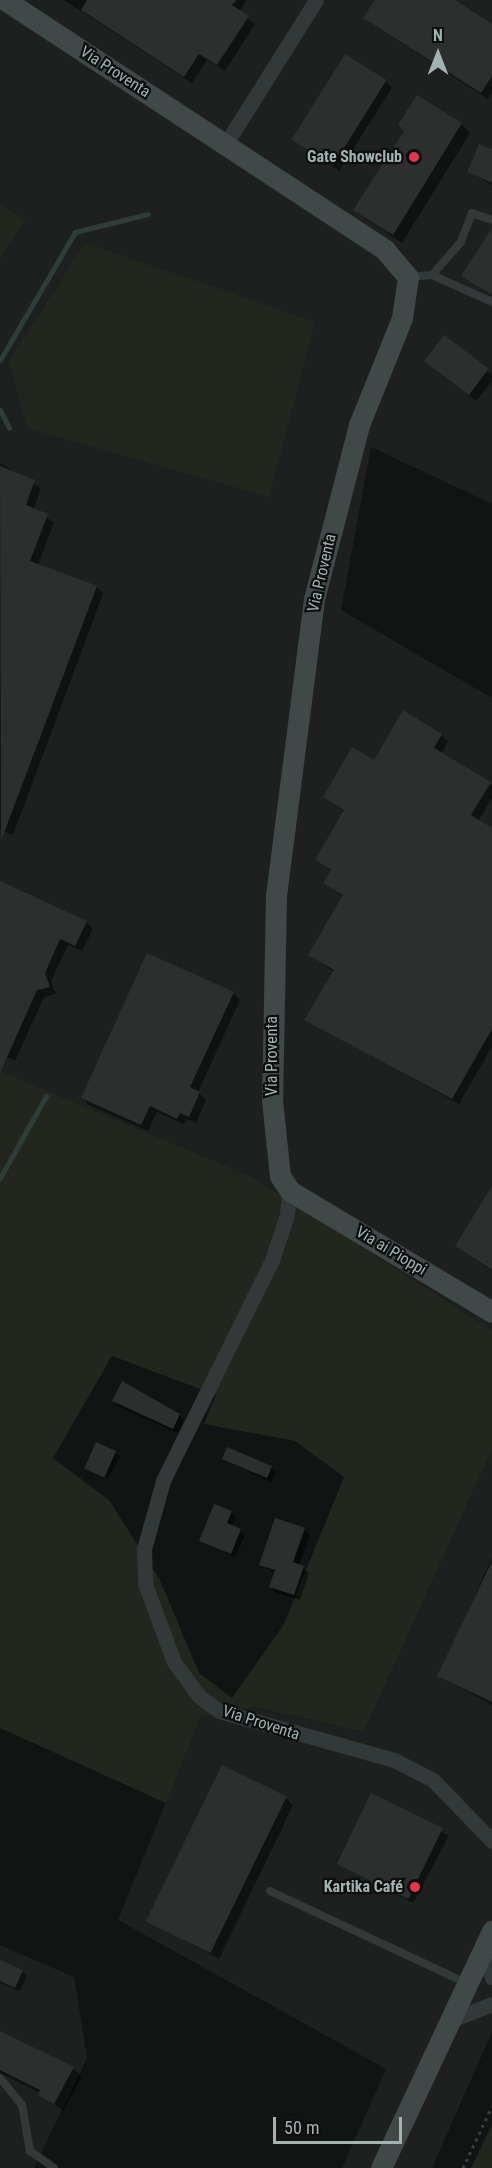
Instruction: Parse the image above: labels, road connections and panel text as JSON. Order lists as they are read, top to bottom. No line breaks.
{"streets":{"street":["Via Proventa","Via ai Pioppi"]},"crossings":[["Via Proventa","Via ai Pioppi"]],"places":["Gate Showclub","Kartika Café"],"scale_bar":"50 m","north":"top"}
